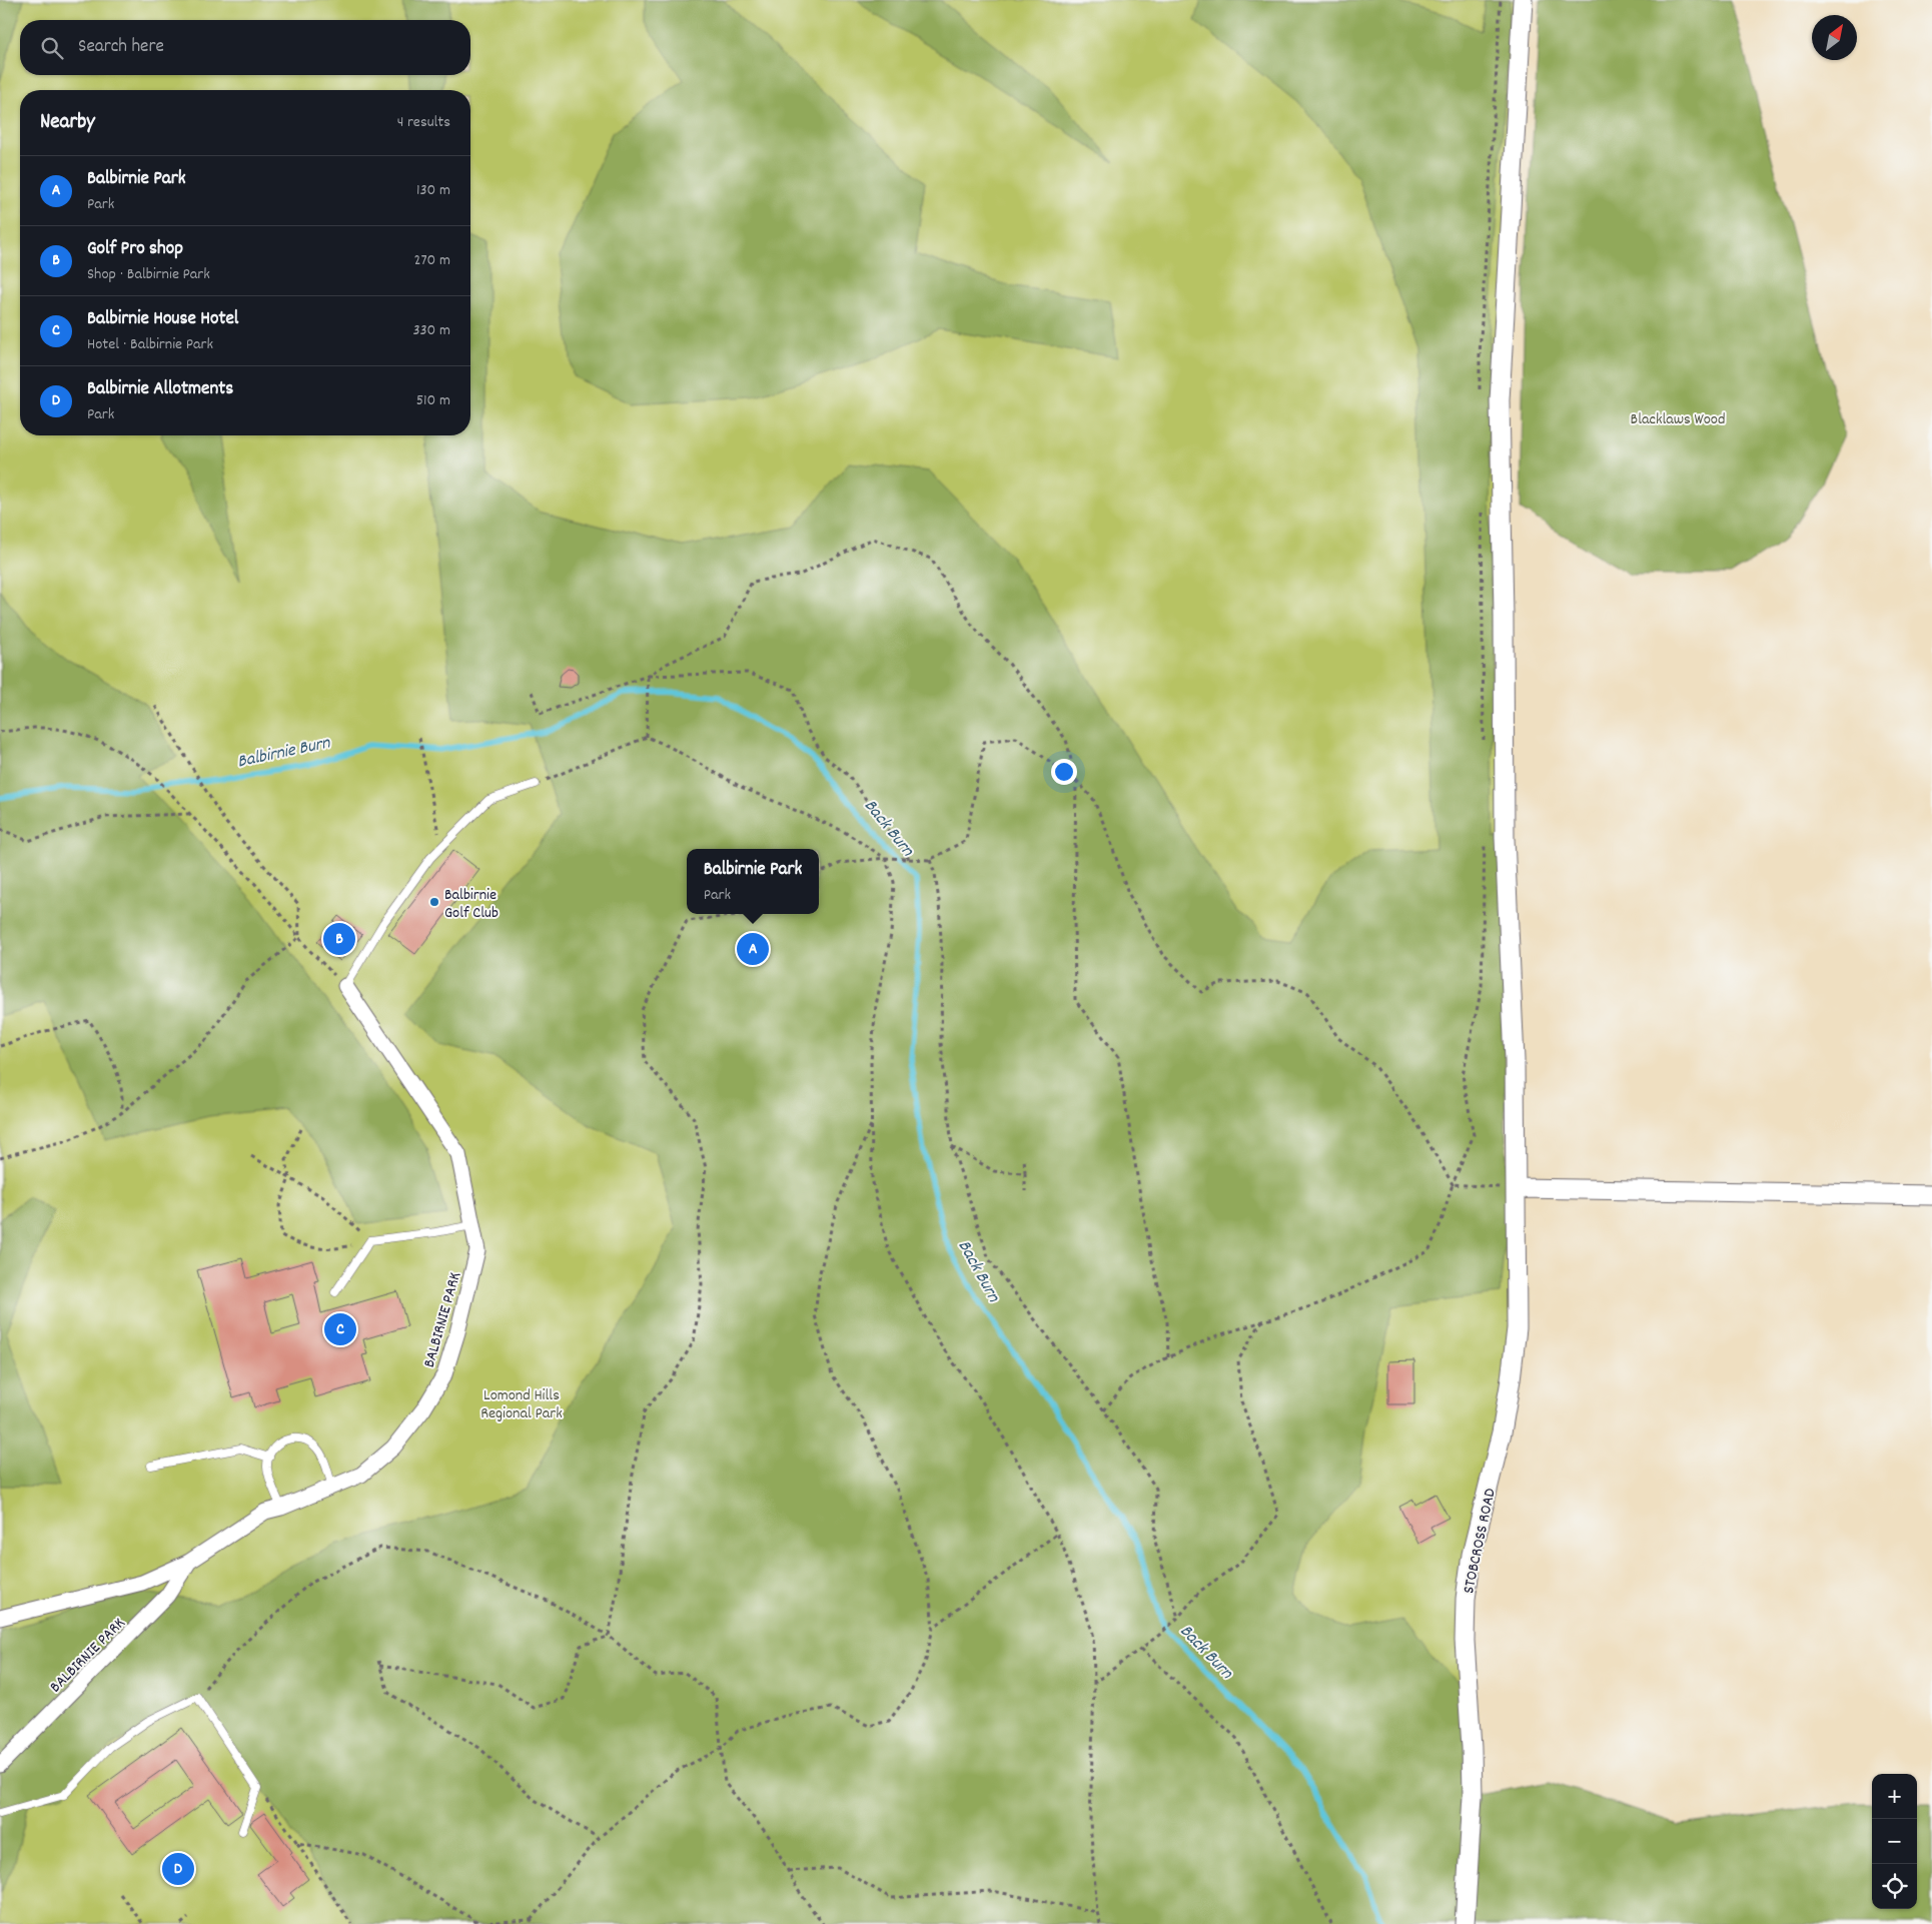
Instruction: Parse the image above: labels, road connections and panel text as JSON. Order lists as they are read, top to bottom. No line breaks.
{"streets":{"street":["BALBIRNIE PARK","STOBCROSS ROAD"]},"water":["Balbirnie Burn","Back Burn"],"parks":["Blacklaws Wood","Lomond Hills Regional Park"],"places":["Balbirnie Golf Club"],"north":"top right","page":{"search":"Search here","heading":["Nearby","4 results"],"list":[{"mark":"A","name":"Balbirnie Park","note":"Park","value":"130 m"},{"mark":"B","name":"Golf Pro shop","note":"Shop · Balbirnie Park","value":"270 m"},{"mark":"C","name":"Balbirnie House Hotel","note":"Hotel · Balbirnie Park","value":"330 m"},{"mark":"D","name":"Balbirnie Allotments","note":"Park","value":"510 m"}],"popup":["Balbirnie Park","Park"],"pins":["B","A","C","D"],"map_buttons":["+","−"]}}
